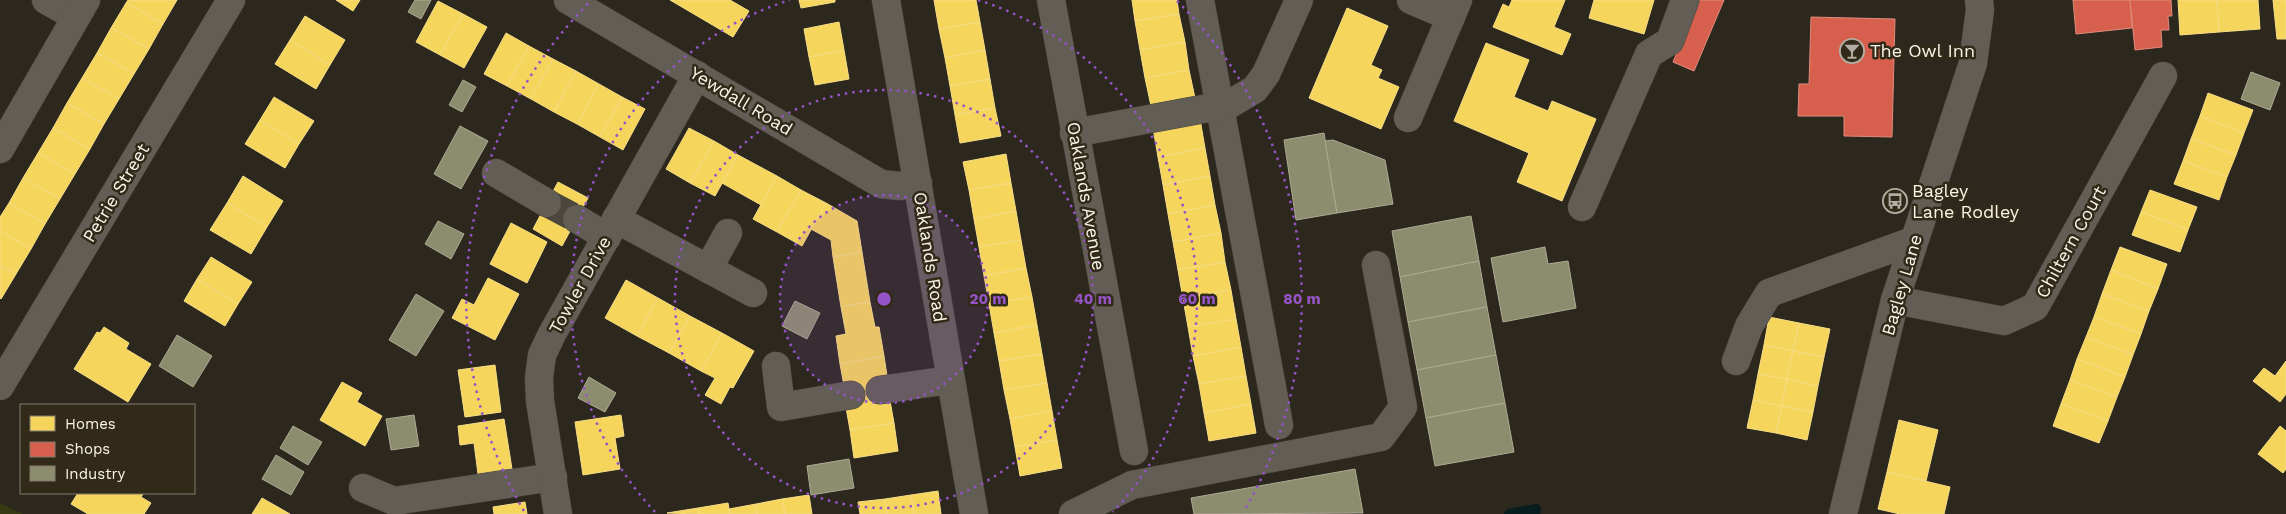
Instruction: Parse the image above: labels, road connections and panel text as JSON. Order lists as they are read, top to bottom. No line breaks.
{"streets":{"street":["Yewdall Road","Petrie Street","Oaklands Avenue","Chiltern Court","Oaklands Road","Towler Drive","Bagley Lane"]},"crossings":[["Yewdall Road","Oaklands Road"],["Yewdall Road","Towler Drive"],["Chiltern Court","Bagley Lane"]],"places":{"bar":["The Owl Inn"],"bus stop":["Bagley Lane Rodley"]},"legend":["Homes","Shops","Industry"],"rings":["20 m","40 m","60 m","80 m"]}
